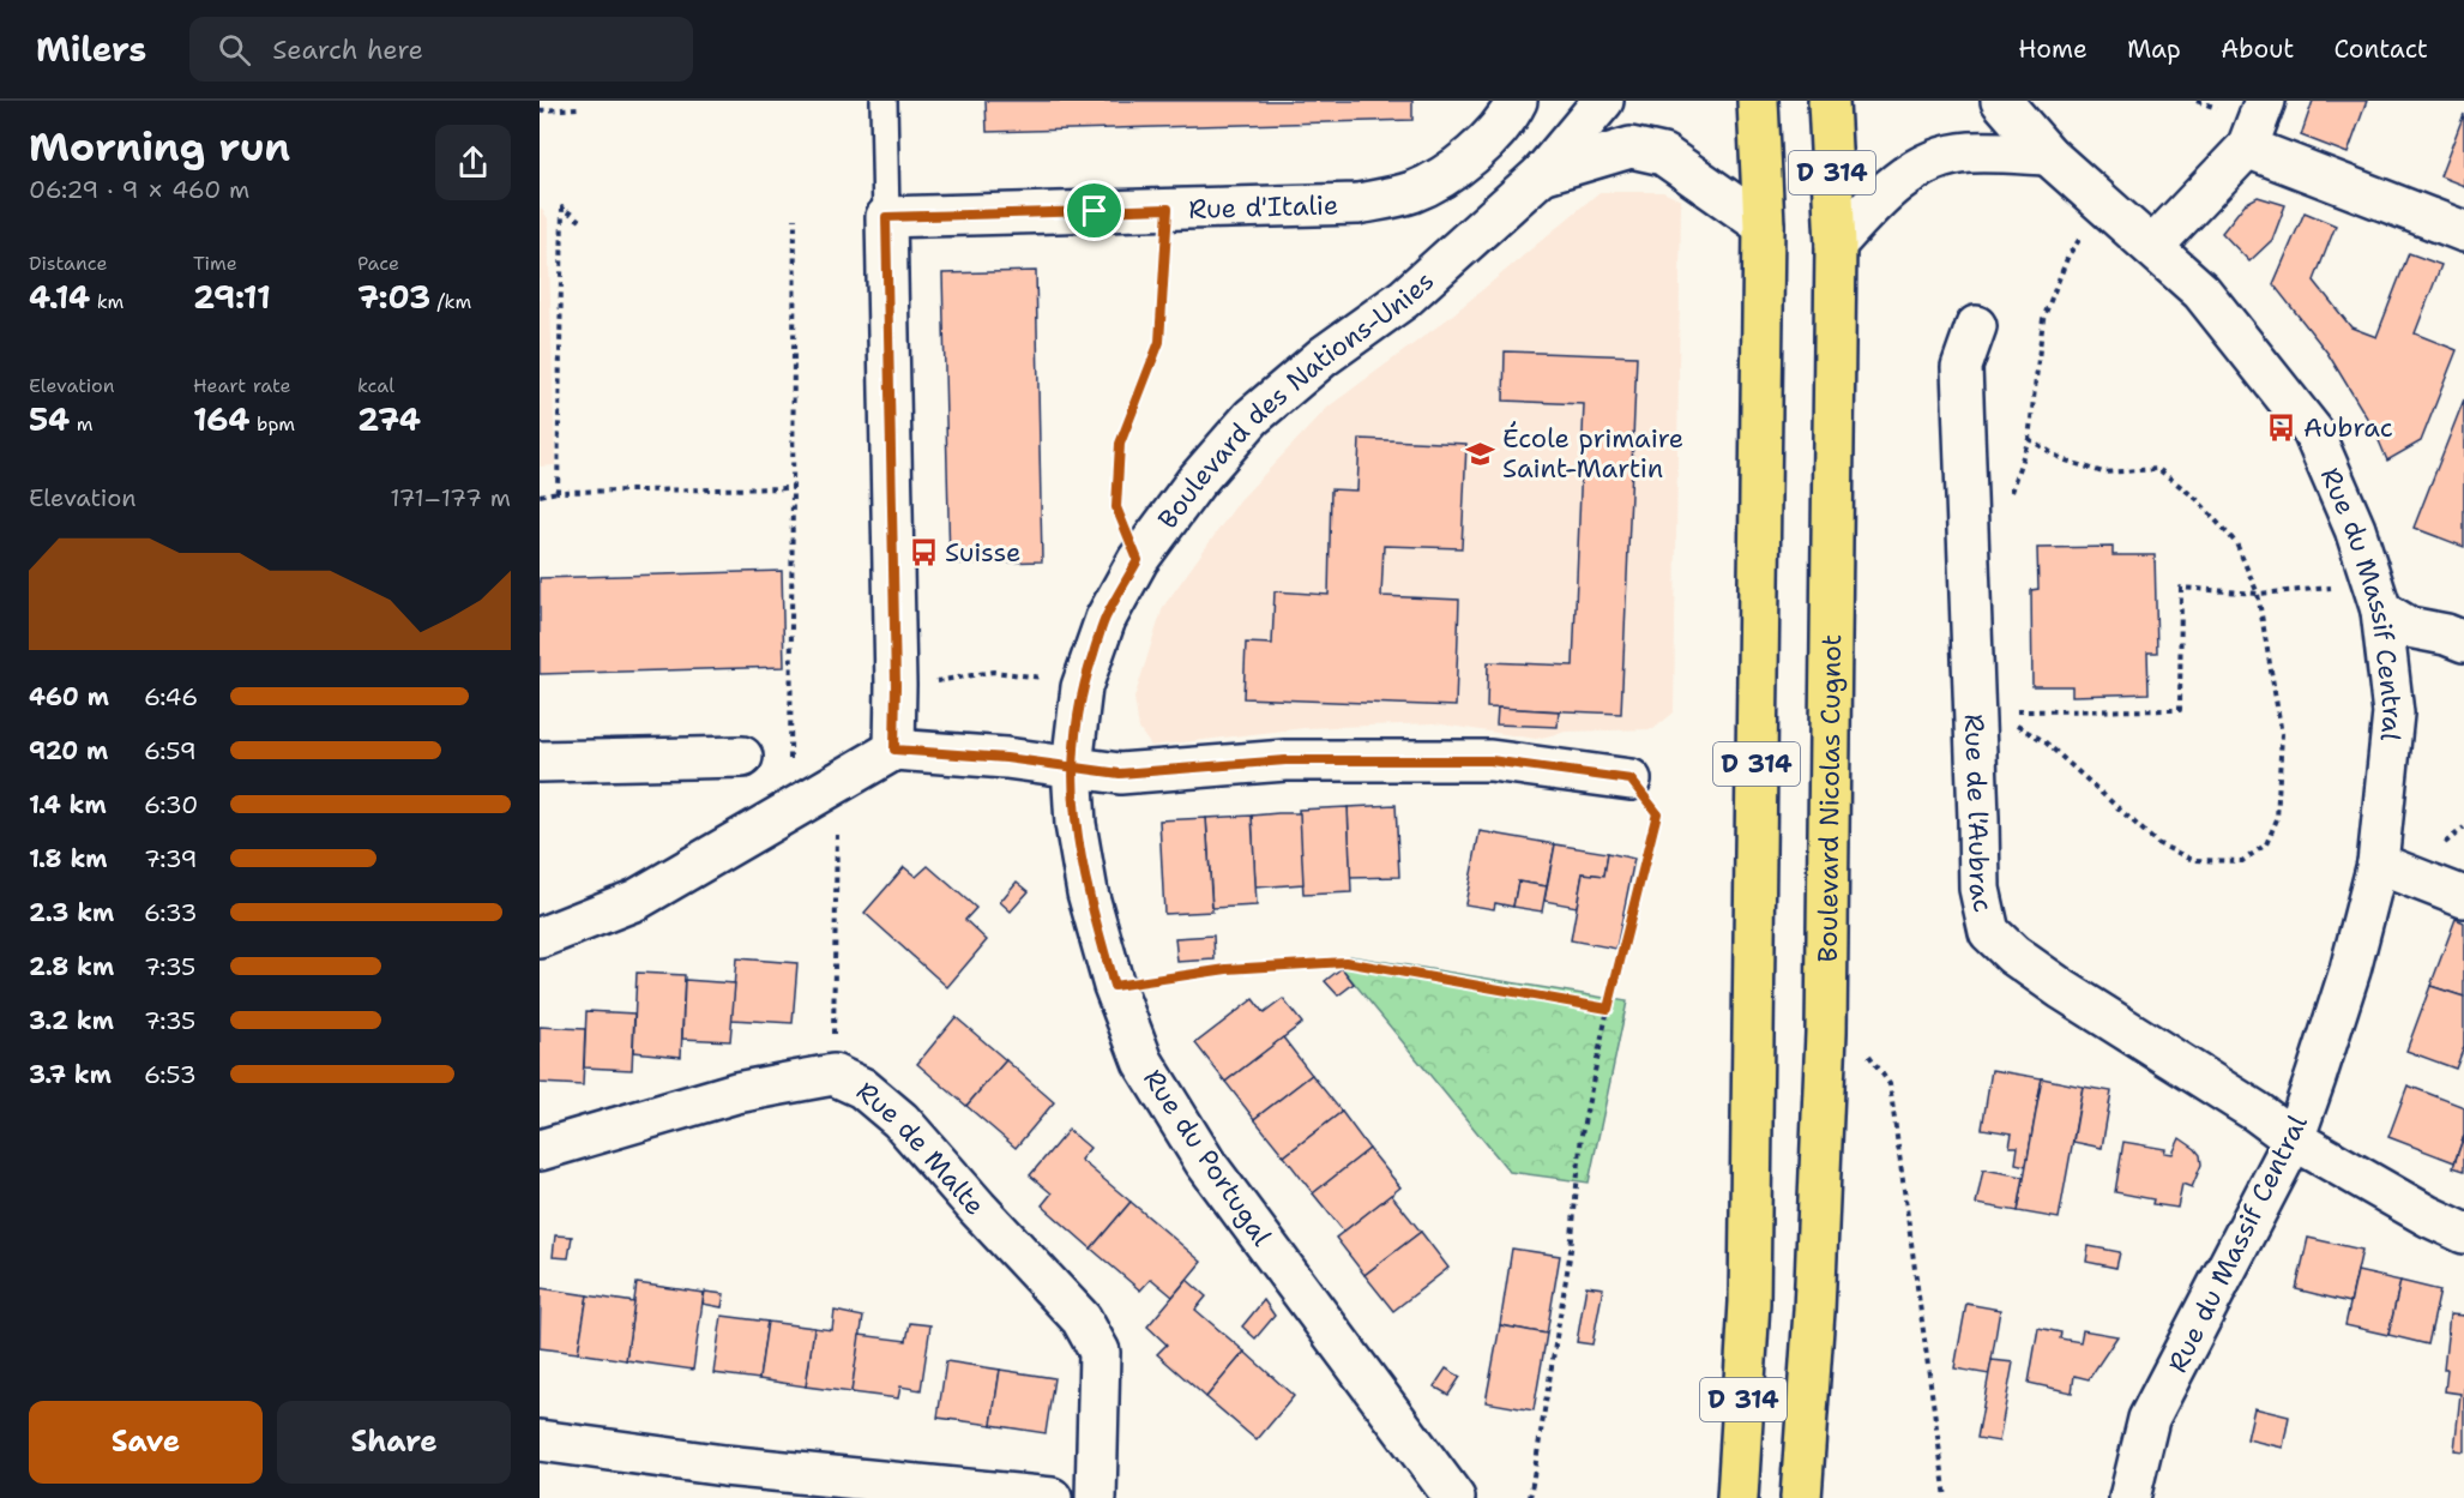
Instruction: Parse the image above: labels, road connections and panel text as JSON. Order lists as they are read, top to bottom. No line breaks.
{"streets":{"main road":["D 314","Boulevard Nicolas Cugnot"],"street":["Rue d'Italie","Boulevard des Nations-Unies","Rue du Massif Central","Rue de l'Aubrac","Rue de Malte","Rue du Portugal"]},"crossings":[["D 314","Boulevard des Nations-Unies"],["Boulevard des Nations-Unies","Rue du Portugal"],["Rue du Massif Central","Rue de l'Aubrac"]],"places":{"bus stop":["Aubrac","Suisse"],"school or university":["École primaire Saint-Martin"]},"page":{"header":"Milers","search":"Search here","nav":["Home","Map","About","Contact"],"heading":["Morning run","06:29 · 9 × 460 m"],"stats":[["Distance","4.14 km"],["Time","29:11"],["Pace","7:03 /km"],["Elevation","54 m"],["Heart rate","164 bpm"],["kcal","274"]],"chart":["Elevation","171–177 m"],"list":[{"name":"460 m","note":"6:46"},{"name":"920 m","note":"6:59"},{"name":"1.4 km","note":"6:30"},{"name":"1.8 km","note":"7:39"},{"name":"2.3 km","note":"6:33"},{"name":"2.8 km","note":"7:35"},{"name":"3.2 km","note":"7:35"},{"name":"3.7 km","note":"6:53"}],"buttons":["Save","Share"]}}
